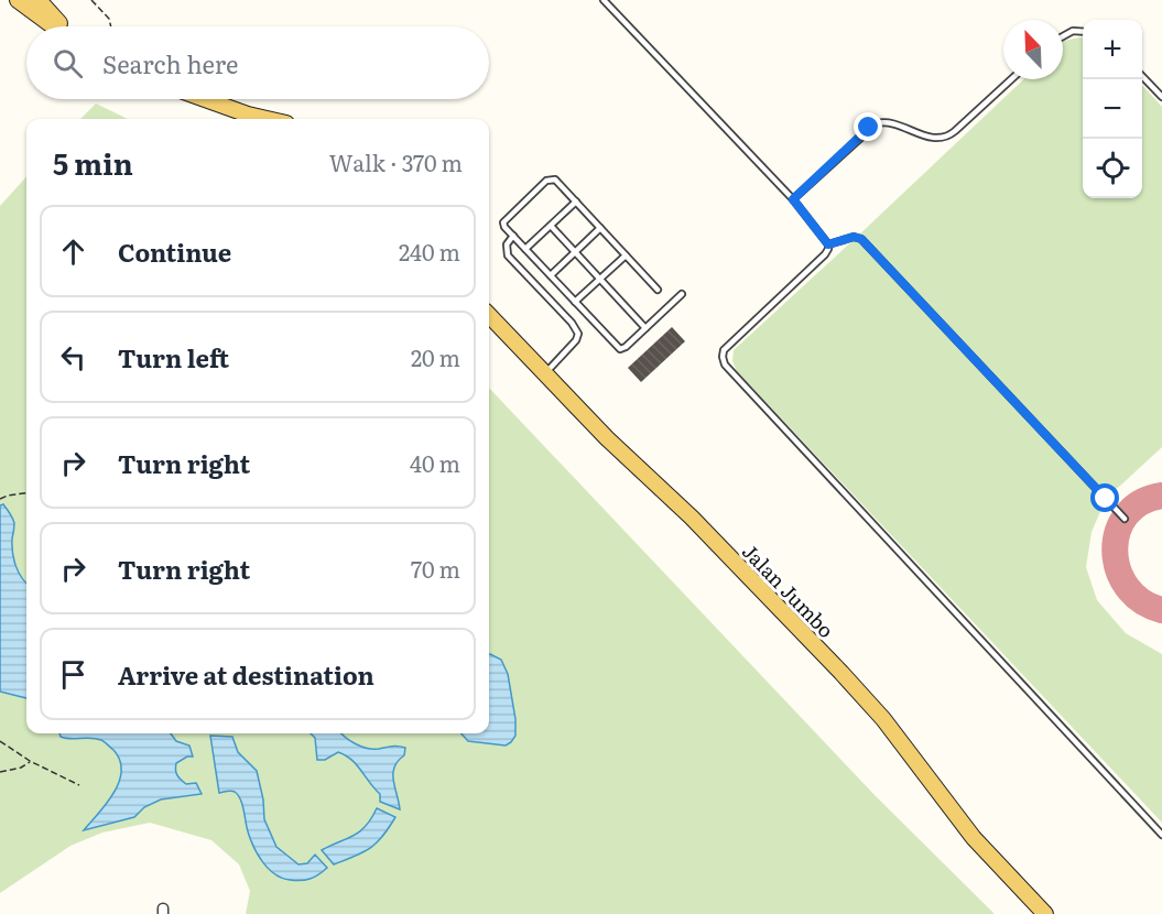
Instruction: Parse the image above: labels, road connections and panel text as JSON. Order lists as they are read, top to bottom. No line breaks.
{"streets":{"main road":["Jalan Jumbo"]},"north":"top left","page":{"map_buttons":["+","−"],"search":"Search here","heading":["5 min","Walk · 370 m"],"list":[["Continue","240 m"],["Turn left","20 m"],["Turn right","40 m"],["Turn right","70 m"],"Arrive at destination"]}}
